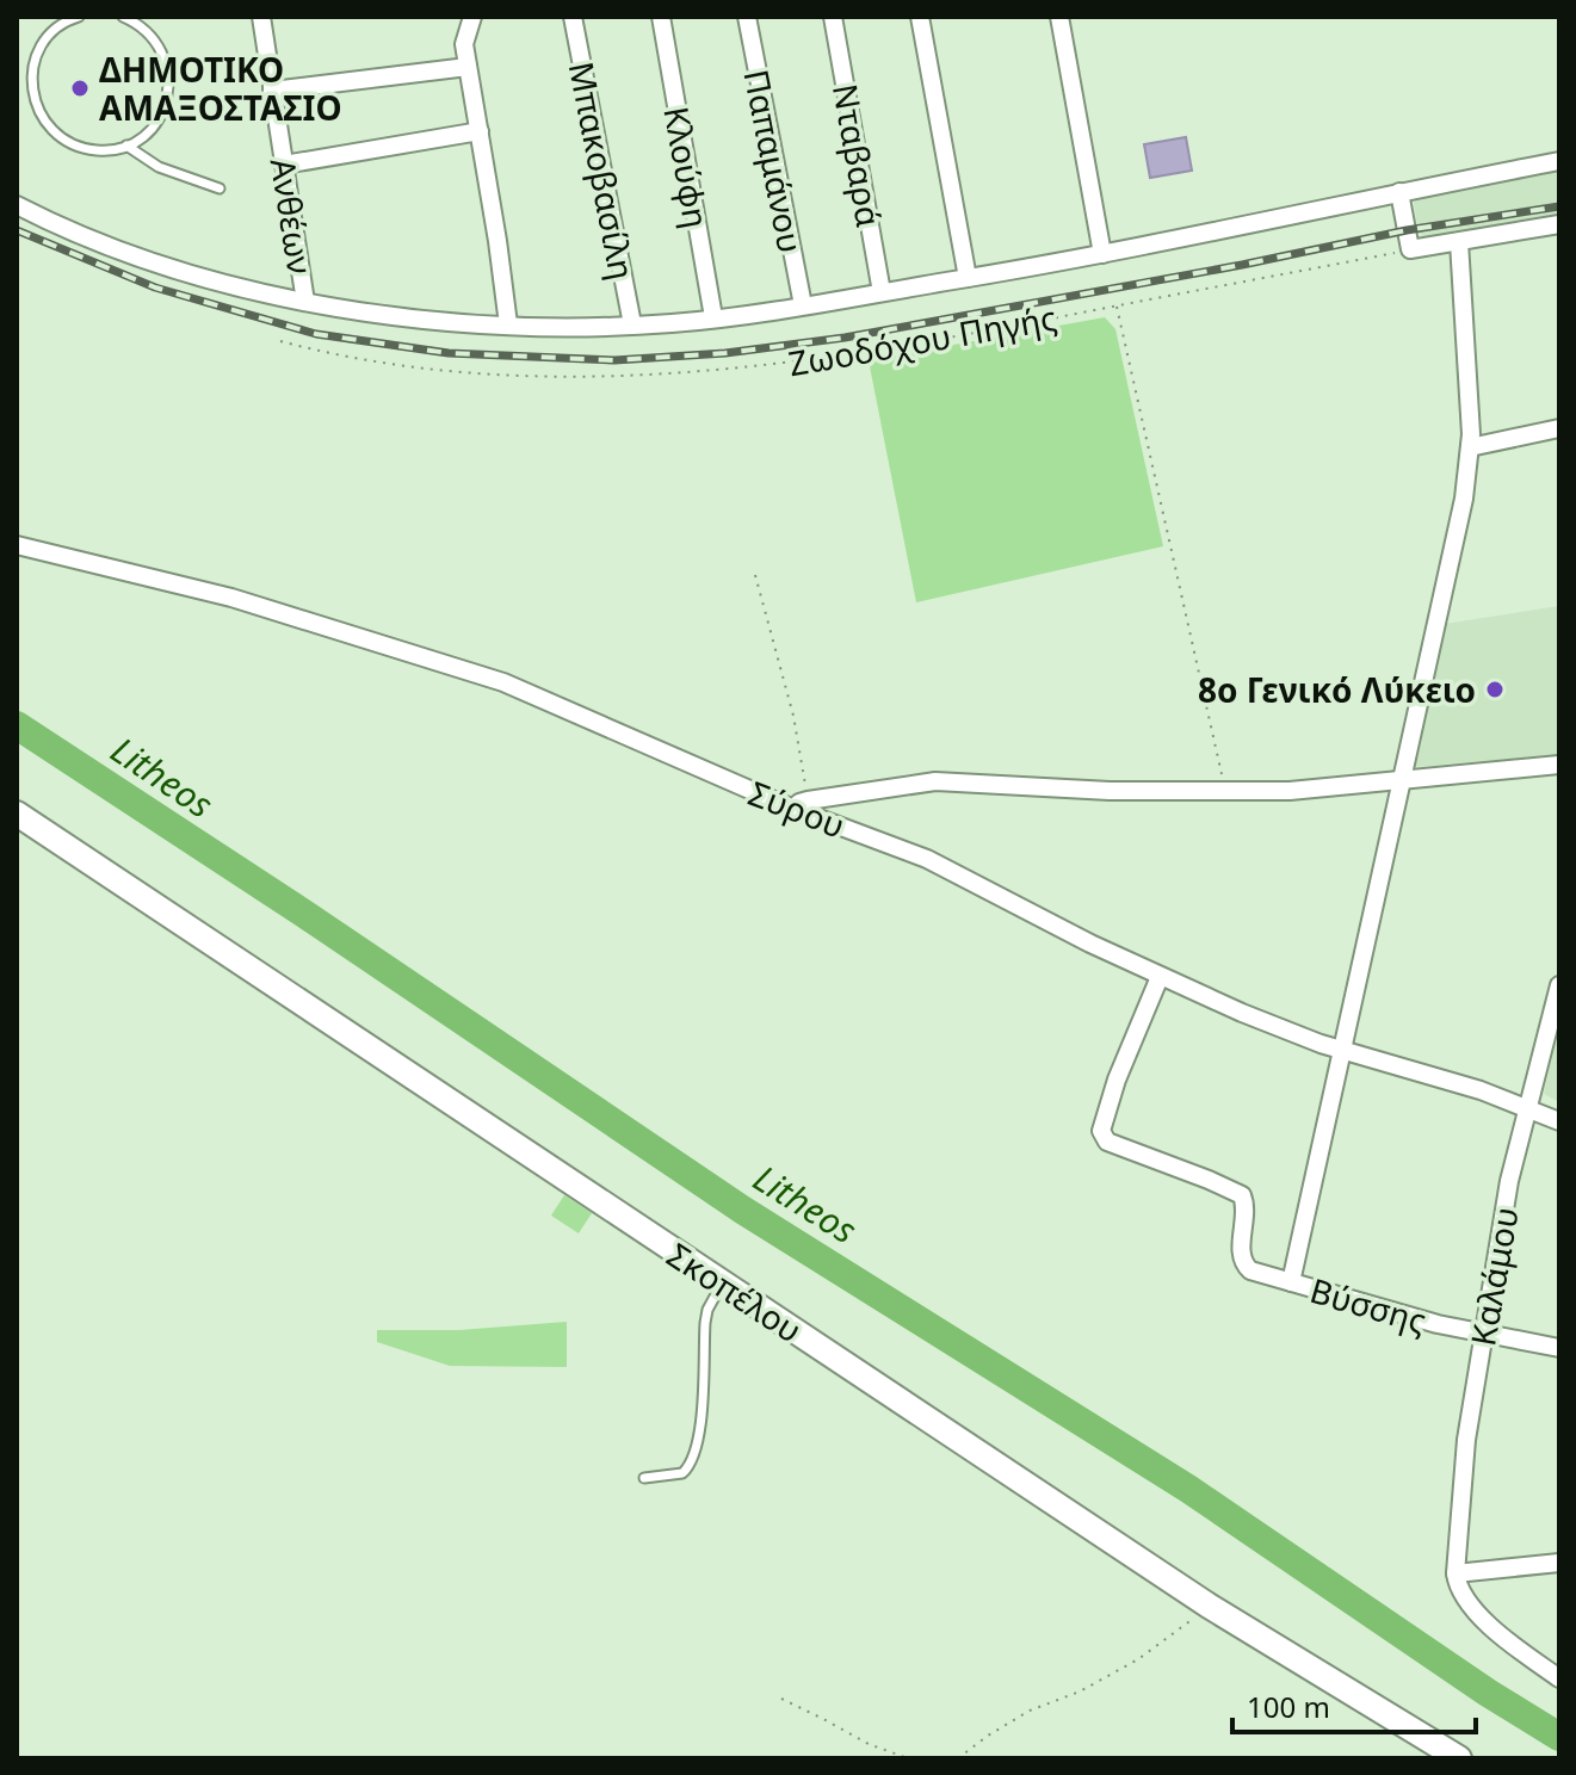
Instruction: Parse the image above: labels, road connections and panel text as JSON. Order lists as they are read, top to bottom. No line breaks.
{"streets":{"main road":["Σκοπέλου"],"street":["Νταβαρά","Παπαμάνου","Κλούφη","Μπακοβασίλη","Ανθέων","Σύρου","Καλάμου","Βύσσης"],"path":["Ζωοδόχου Πηγής"]},"crossings":[["Σύρου","Καλάμου"],["Σύρου","Βύσσης"],["Καλάμου","Βύσσης"]],"water":["Litheos"],"places":["ΔΗΜΟΤΙΚΟ ΑΜΑΞΟΣΤΑΣΙΟ","8ο Γενικό Λύκειο"],"scale_bar":"100 m"}
